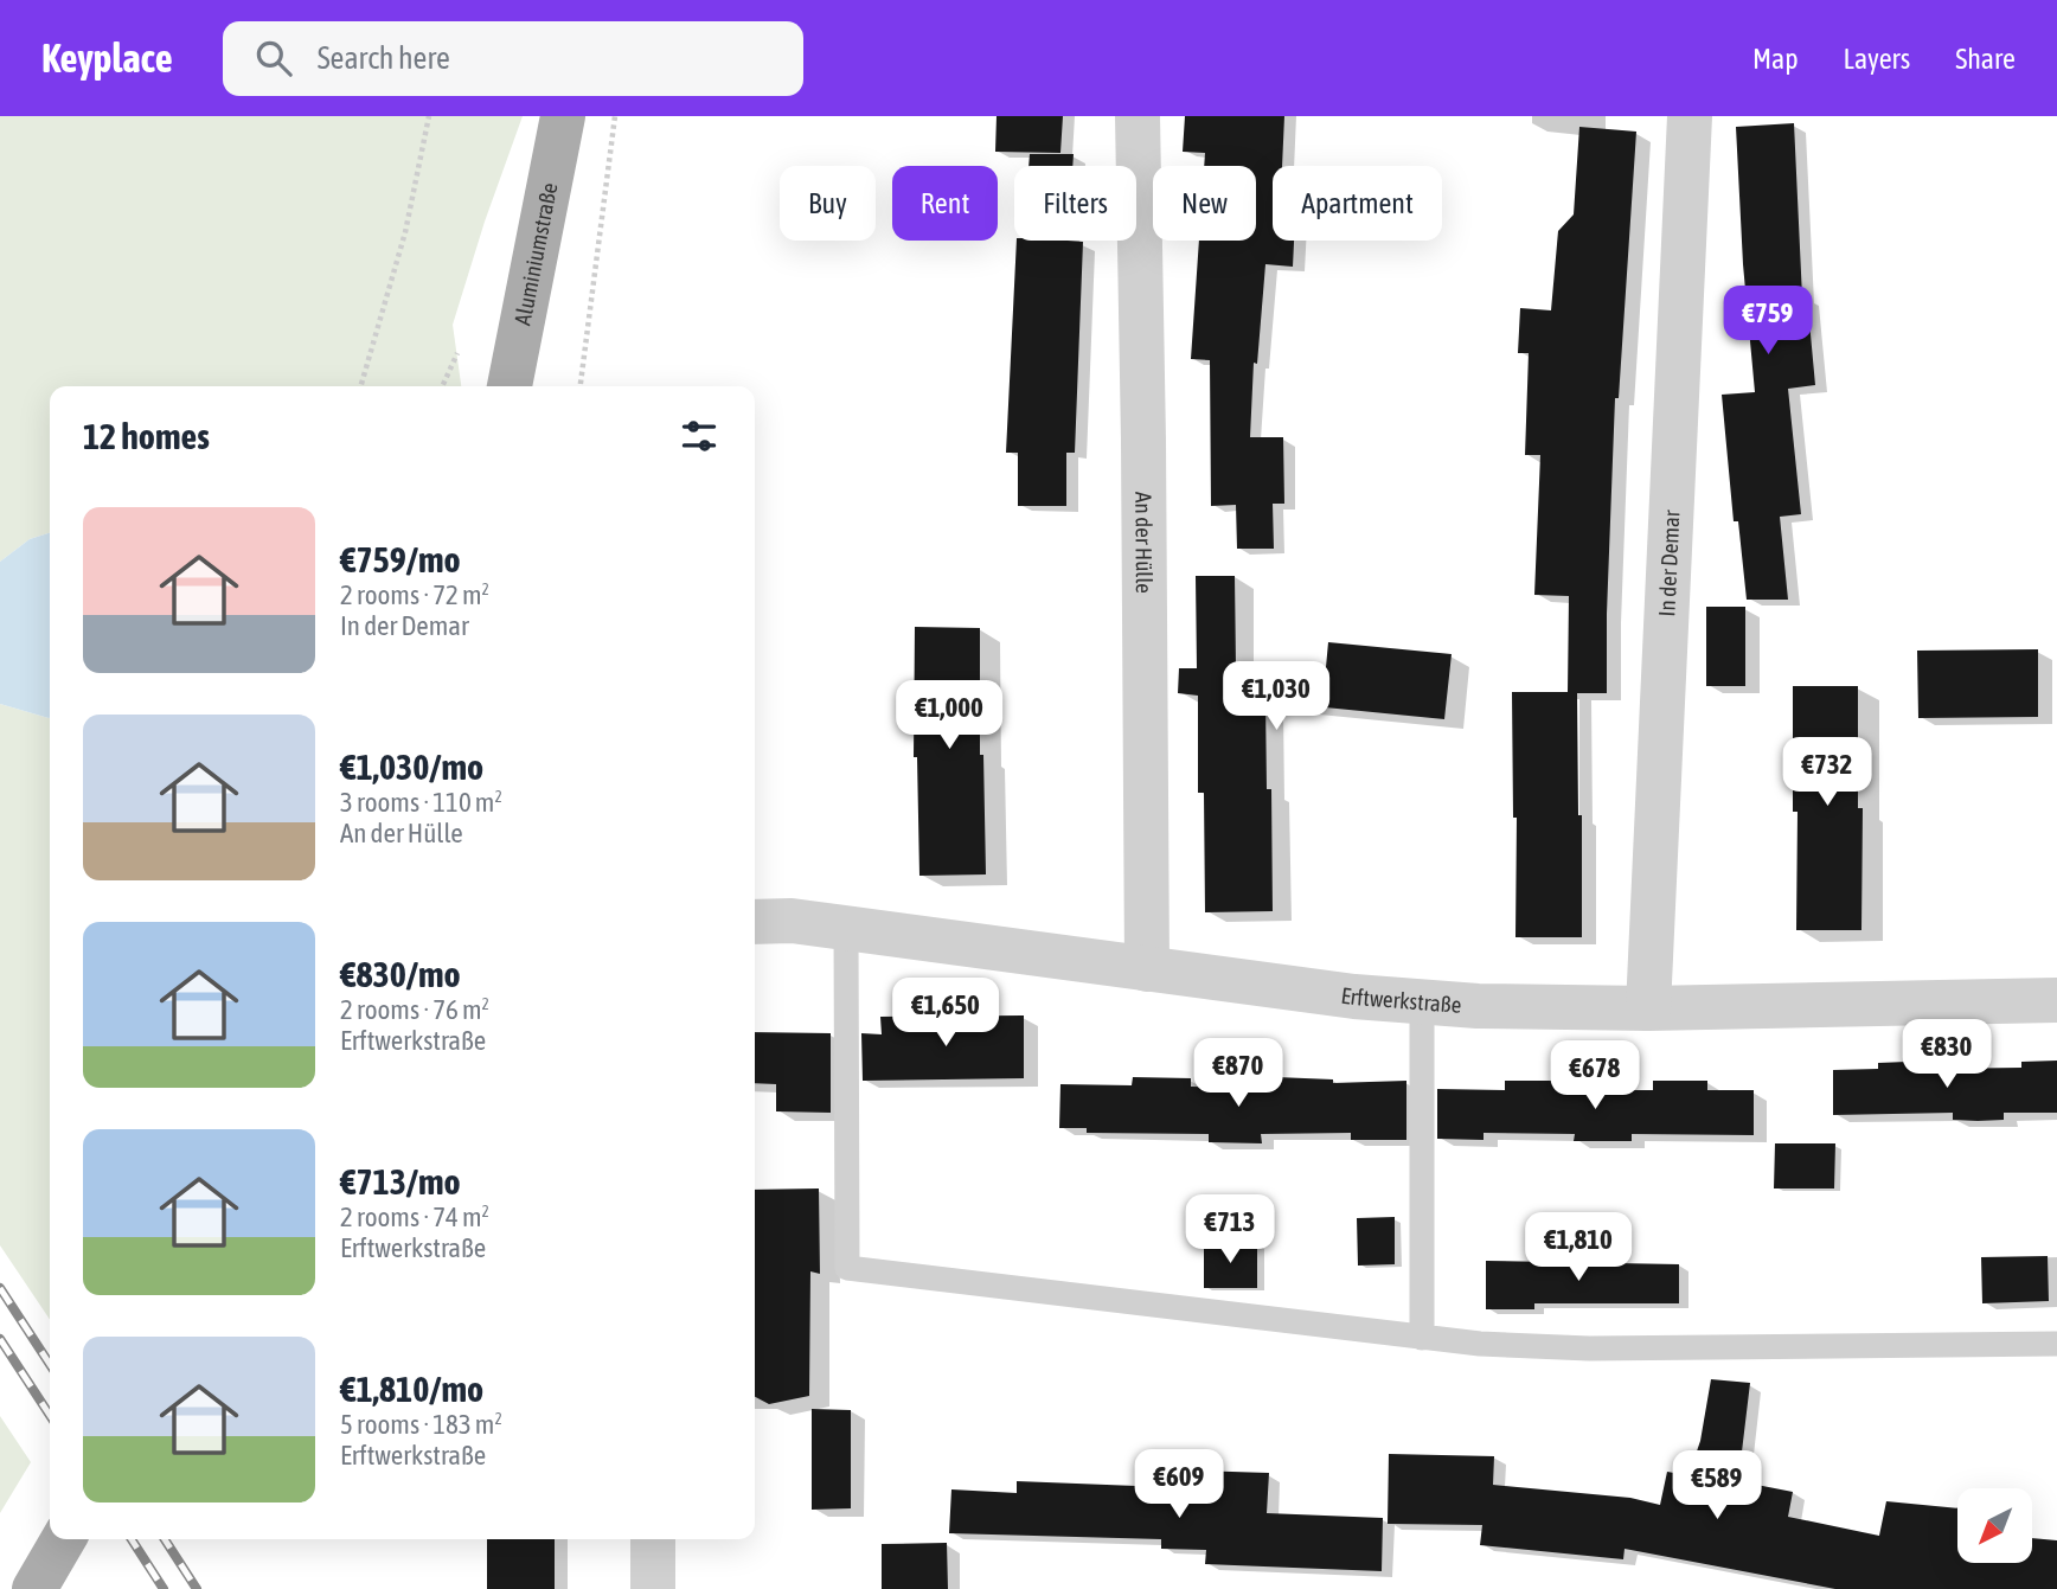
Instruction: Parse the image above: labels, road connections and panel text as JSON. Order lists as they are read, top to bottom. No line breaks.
{"streets":{"main road":["Aluminiumstraße"],"street":["An der Hülle","In der Demar","Erftwerkstraße"]},"crossings":[["An der Hülle","Erftwerkstraße"],["In der Demar","Erftwerkstraße"]],"north":"bottom left","page":{"header":"Keyplace","search":"Search here","nav":["Map","Layers","Share"],"chip":["Buy","Rent","Filters","New","Apartment"],"price":["€759","€1,030","€1,000","€732","€1,650","€830","€870","€678","€713","€1,810","€609","€589"],"heading":"12 homes","list":[{"name":"€759/mo","note":"2 rooms · 72 m² · In der Demar"},{"name":"€1,030/mo","note":"3 rooms · 110 m² · An der Hülle"},{"name":"€830/mo","note":"2 rooms · 76 m² · Erftwerkstraße"},{"name":"€713/mo","note":"2 rooms · 74 m² · Erftwerkstraße"},{"name":"€1,810/mo","note":"5 rooms · 183 m² · Erftwerkstraße"}]}}
